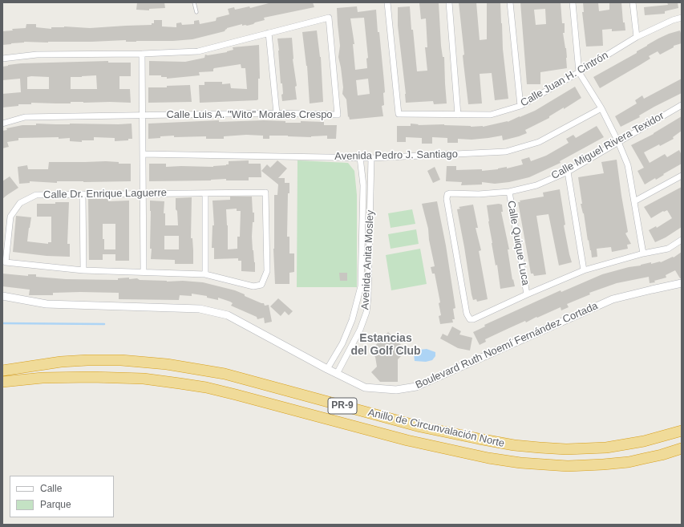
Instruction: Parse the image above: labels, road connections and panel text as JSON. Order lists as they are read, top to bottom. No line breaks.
{"streets":{"highway":["PR-9","Anillo de Circunvalación Norte"],"street":["Calle Juan H. Cintrón","Calle Luis A. \"Wito\" Morales Crespo","Calle Miguel Rivera Texidor","Avenida Pedro J. Santiago","Calle Dr. Enrique Laguerre","Calle Quique Luca","Avenida Anita Mosley","Boulevard Ruth Noemí Fernández Cortada"]},"crossings":[["Calle Miguel Rivera Texidor","Calle Quique Luca"],["Avenida Pedro J. Santiago","Avenida Anita Mosley"],["Avenida Anita Mosley","Boulevard Ruth Noemí Fernández Cortada"]],"districts":["Estancias del Golf Club"],"legend":["Calle","Parque"]}
